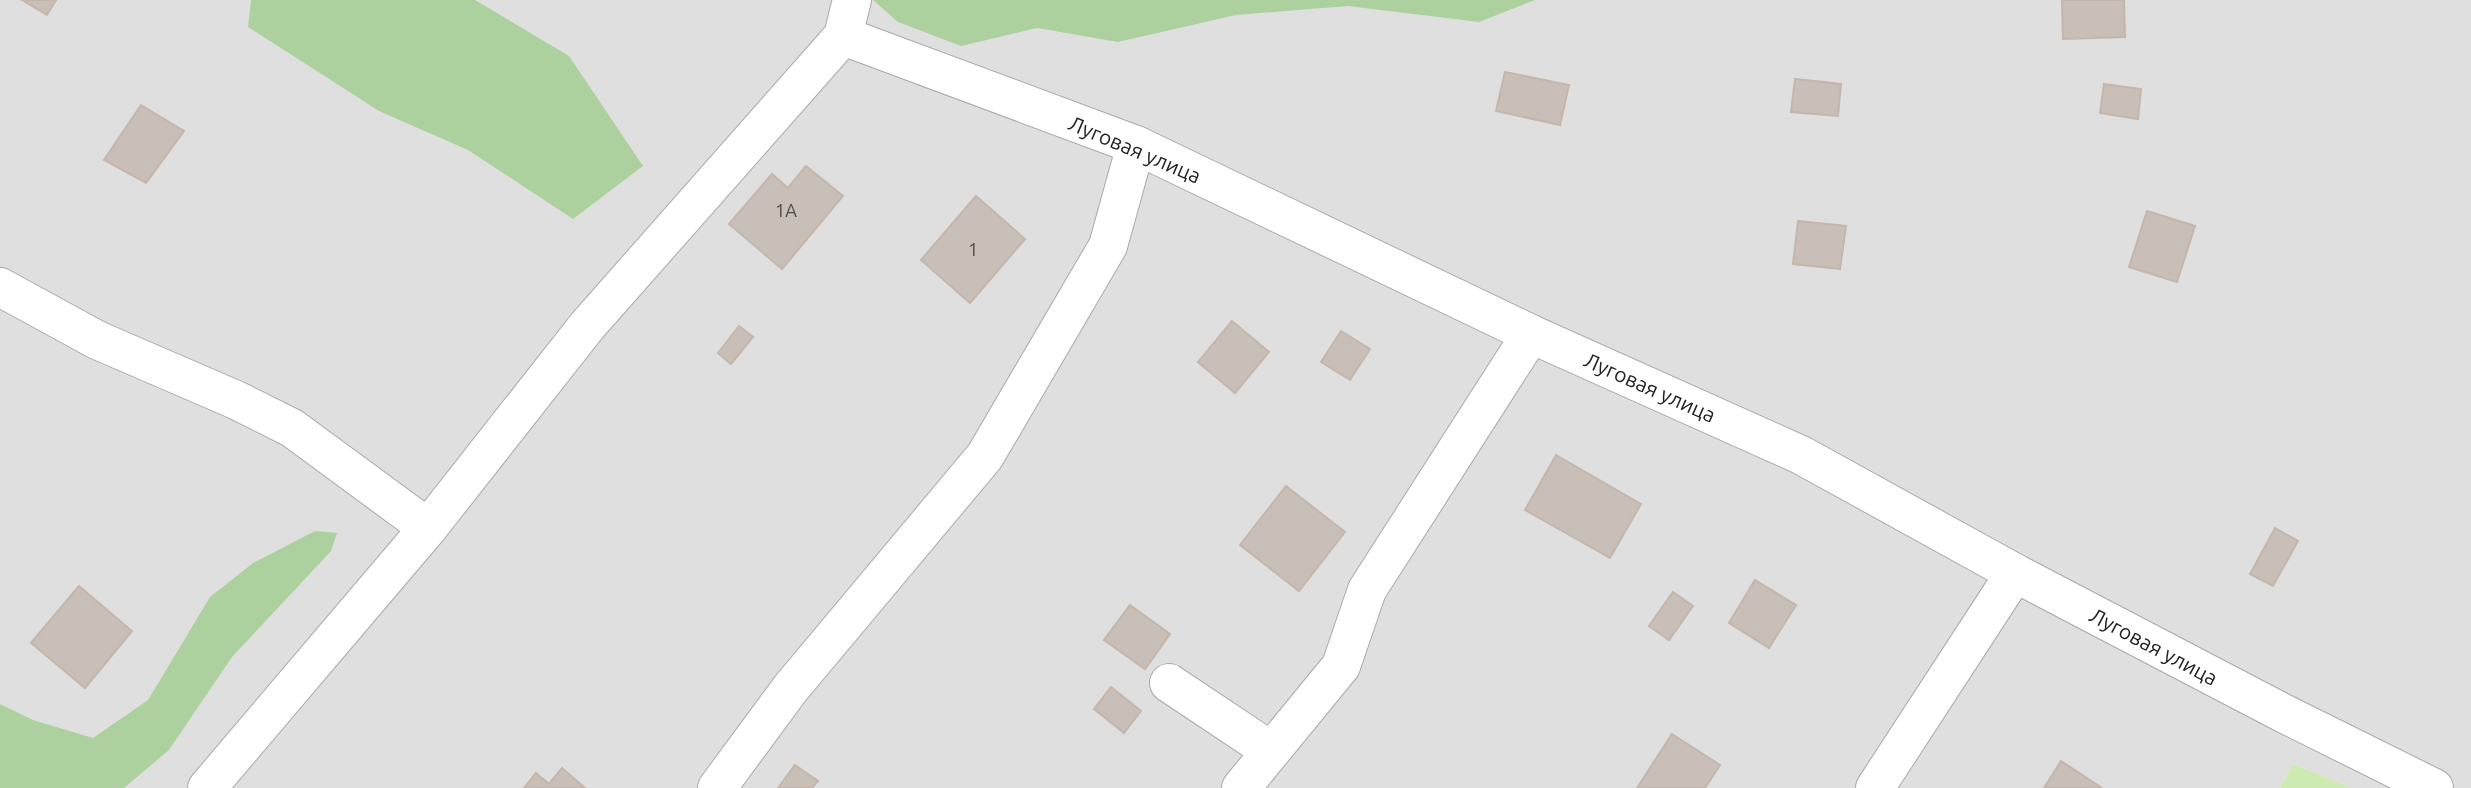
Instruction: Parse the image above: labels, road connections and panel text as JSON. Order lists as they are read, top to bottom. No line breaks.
{"streets":{"street":["Луговая улица"]},"house_numbers":["1А","1"]}
